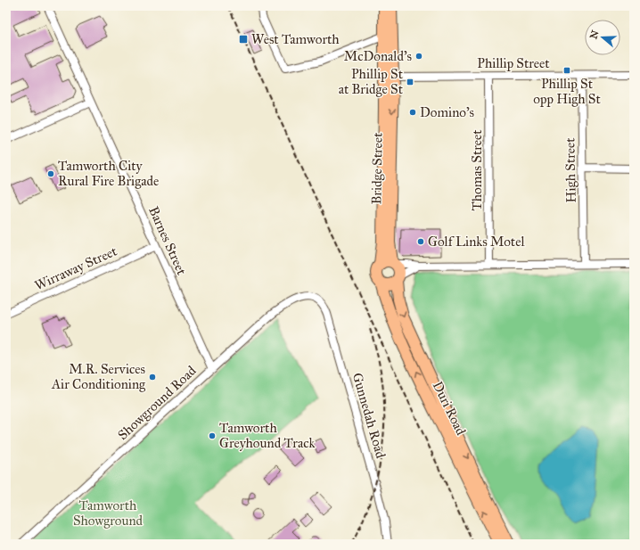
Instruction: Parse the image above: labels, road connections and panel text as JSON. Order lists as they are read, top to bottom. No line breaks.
{"streets":{"main road":["Bridge Street","Duri Road"],"street":["Phillip Street","Thomas Street","High Street","Barnes Street","Wirraway Street","Showground Road","Gunnedah Road"]},"crossings":[["Phillip Street","Bridge Street"],["Phillip Street","Thomas Street"],["Phillip Street","High Street"],["Bridge Street","Duri Road"],["Barnes Street","Wirraway Street"],["Barnes Street","Showground Road"],["Showground Road","Gunnedah Road"]],"parks":["Tamworth Showground"],"places":{"transit":["West Tamworth","Phillip St opp High St","Phillip St at Bridge St"],"other":["McDonald's","Domino's","Tamworth City Rural Fire Brigade","Golf Links Motel","M.R. Services Air Conditioning","Tamworth Greyhound Track"]},"north":"left"}
